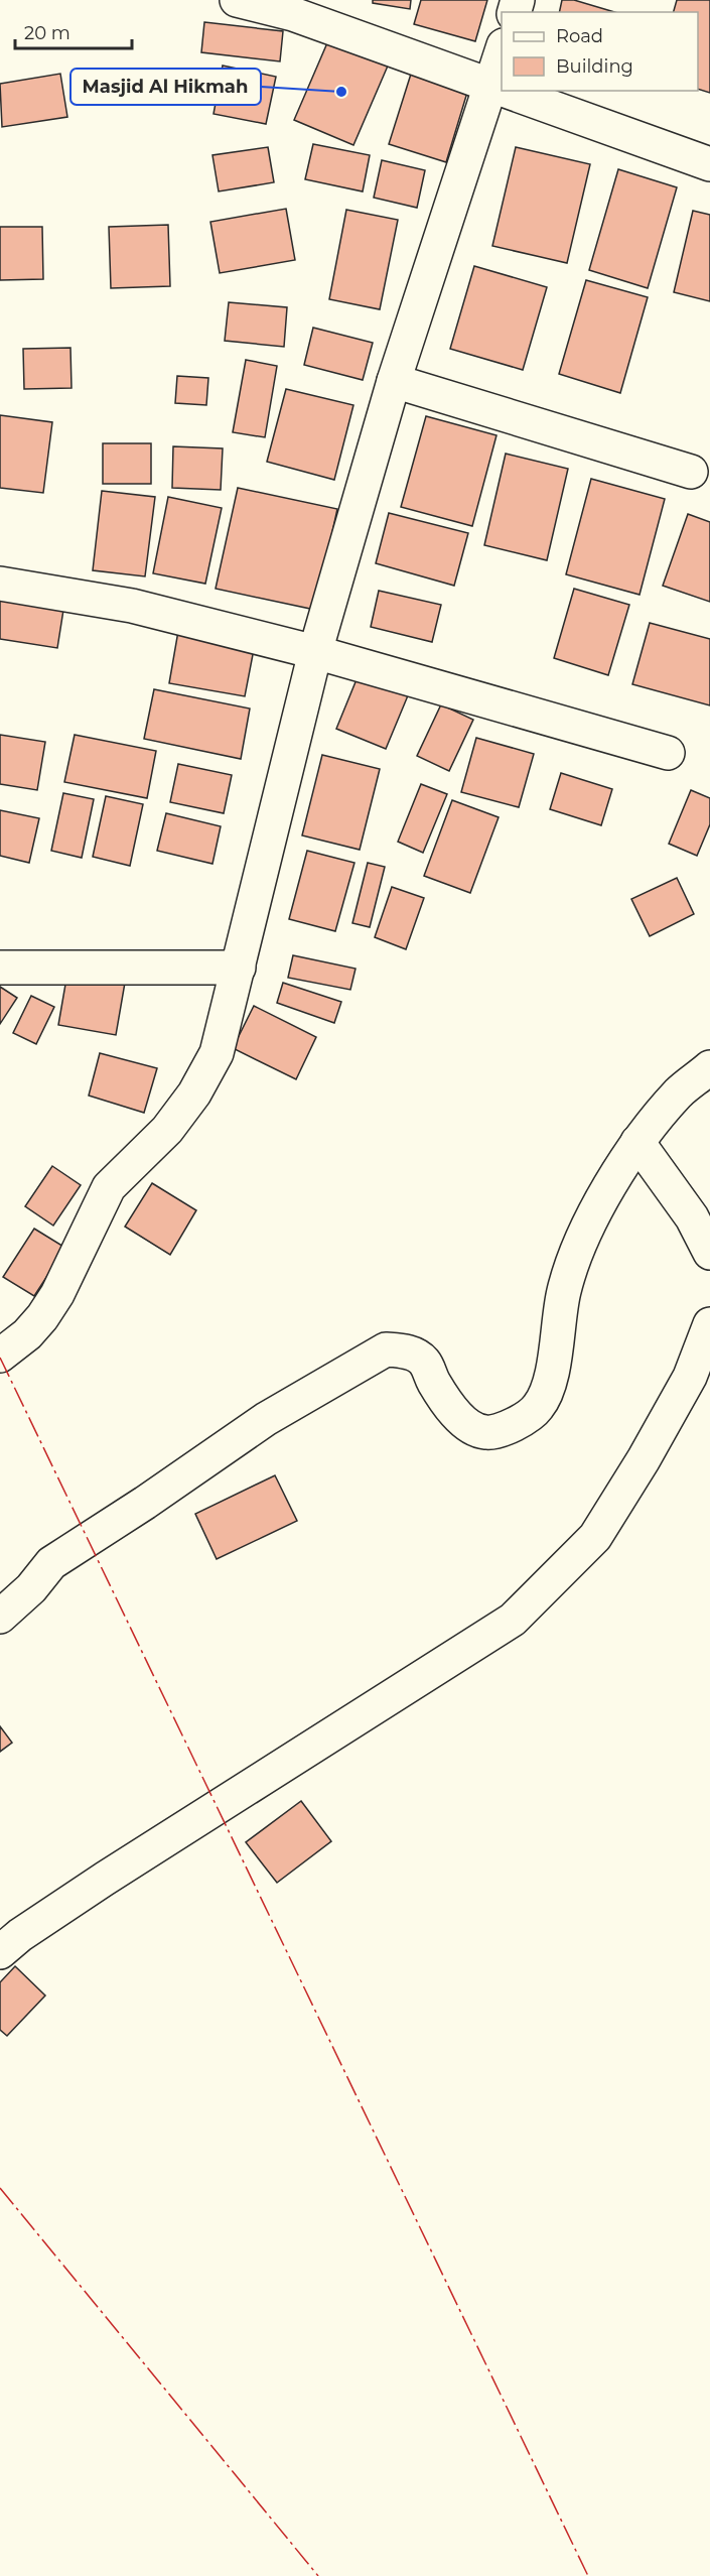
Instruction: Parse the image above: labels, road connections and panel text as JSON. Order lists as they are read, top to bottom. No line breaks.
{"places":["Masjid Al Hikmah"],"legend":["Road","Building"],"scale_bar":"20 m"}
